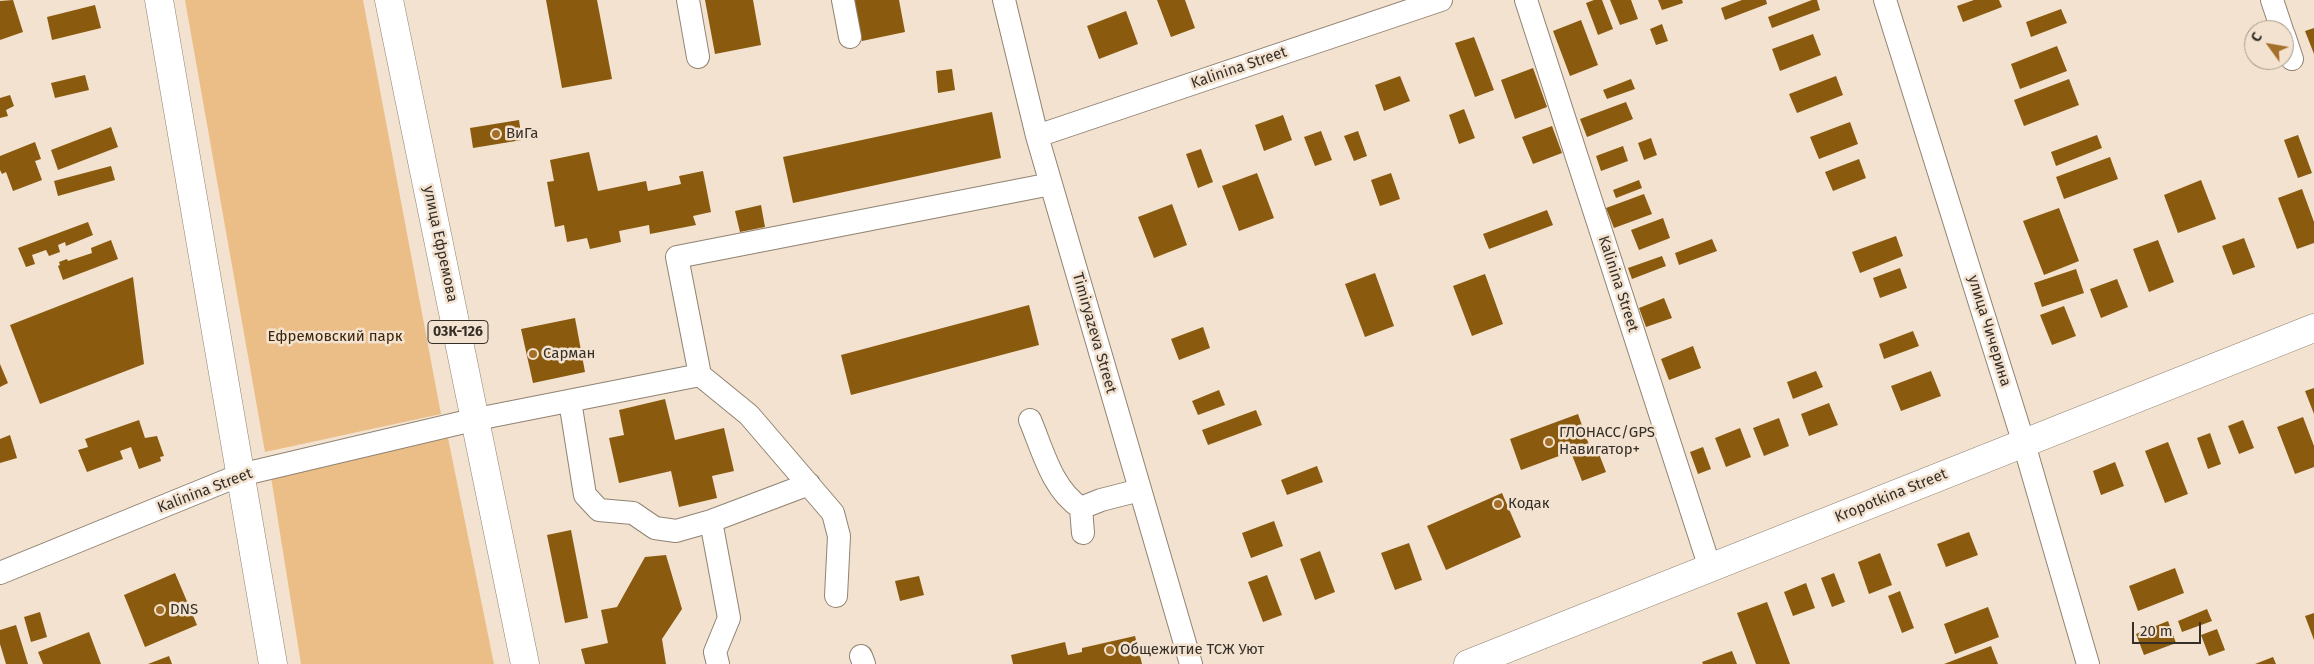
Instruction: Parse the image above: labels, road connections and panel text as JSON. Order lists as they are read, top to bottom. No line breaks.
{"streets":{"main road":["улица Ефремова","03К-126","Kropotkina Street"],"street":["Kalinina Street","улица Чичерина","Timiryazeva Street"]},"crossings":[["Kalinina Street","улица Ефремова"],["Kalinina Street","Timiryazeva Street"],["Kalinina Street","Kropotkina Street"],["улица Чичерина","Kropotkina Street"]],"parks":["Ефремовский парк"],"places":["ВиГа","Сарман","ГЛОНАСС/GPS Навигатор+","Кодак","DNS","Общежитие ТСЖ Уют"],"scale_bar":"20 m","north":"top left"}
